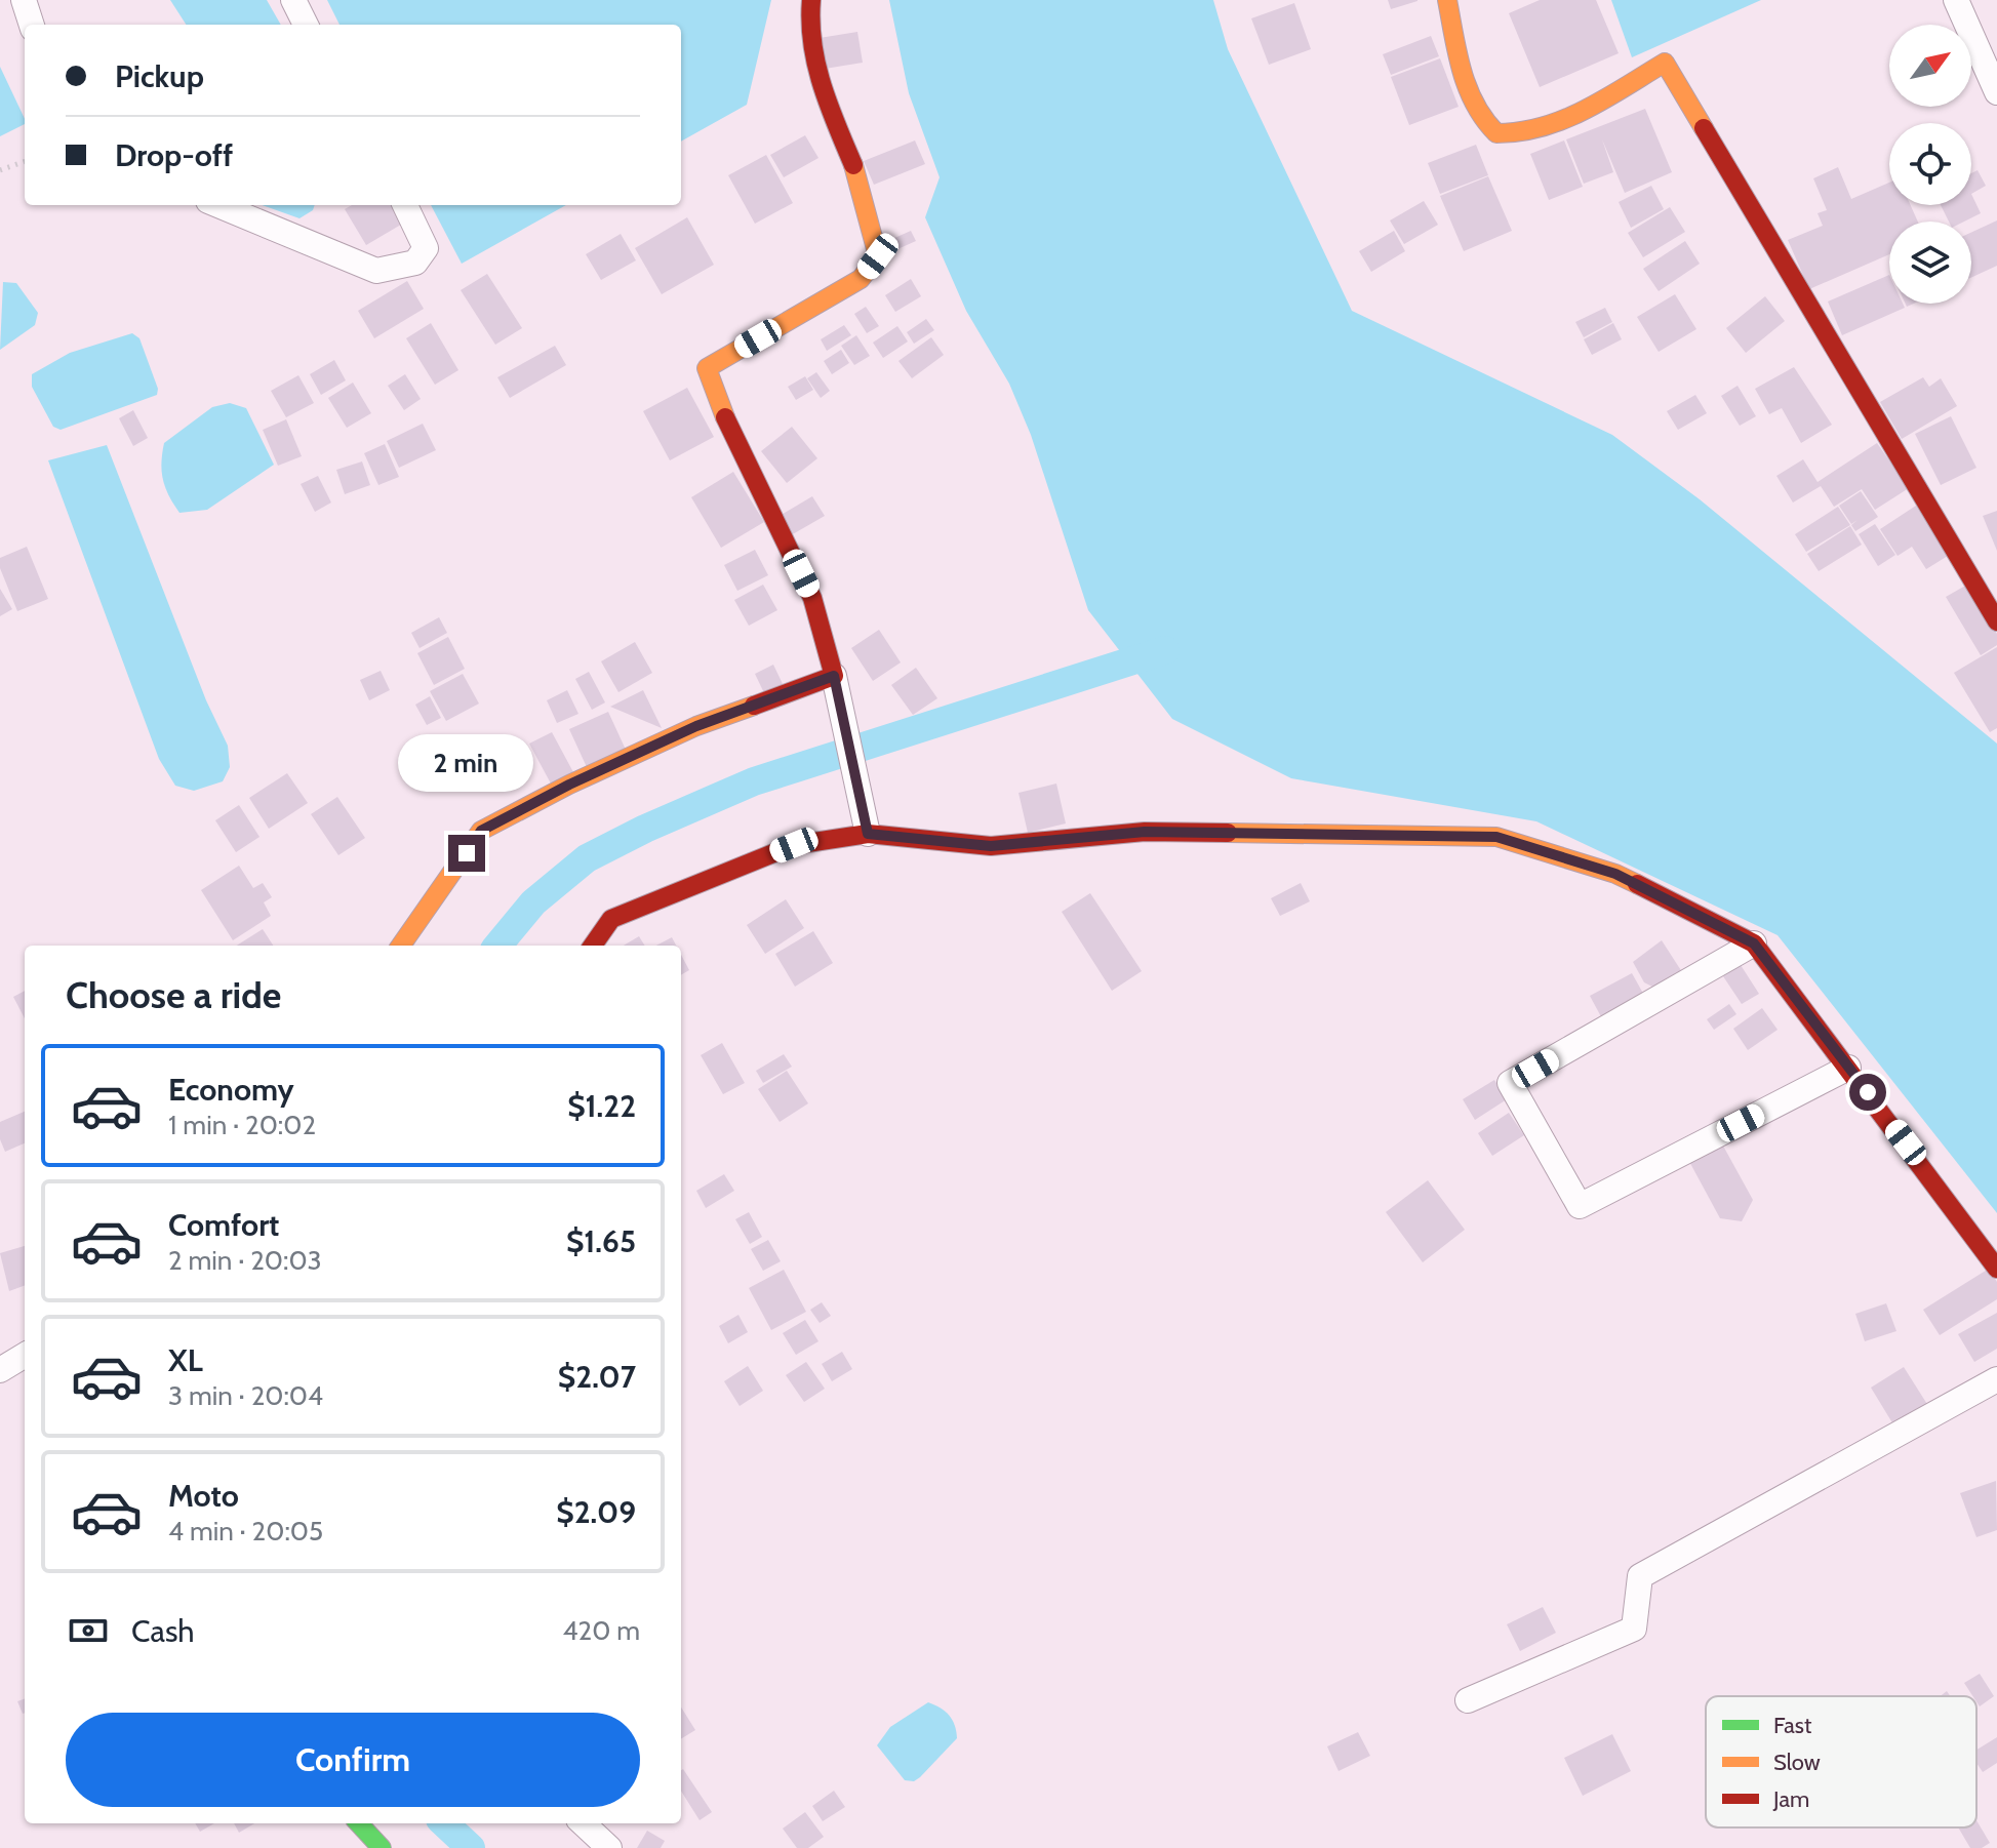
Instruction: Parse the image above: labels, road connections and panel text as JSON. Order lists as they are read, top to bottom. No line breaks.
{"legend":["Fast","Slow","Jam"],"north":"top right","page":{"banner":["Pickup","Drop-off"],"bubble":"2 min","heading":"Choose a ride","list":[{"name":"Economy","note":"1 min · 20:02","value":"$1.22"},{"name":"Comfort","note":"2 min · 20:03","value":"$1.65"},{"name":"XL","note":"3 min · 20:04","value":"$2.07"},{"name":"Moto","note":"4 min · 20:05","value":"$2.09"}],"pay":["Cash","420 m"],"buttons":"Confirm"}}
